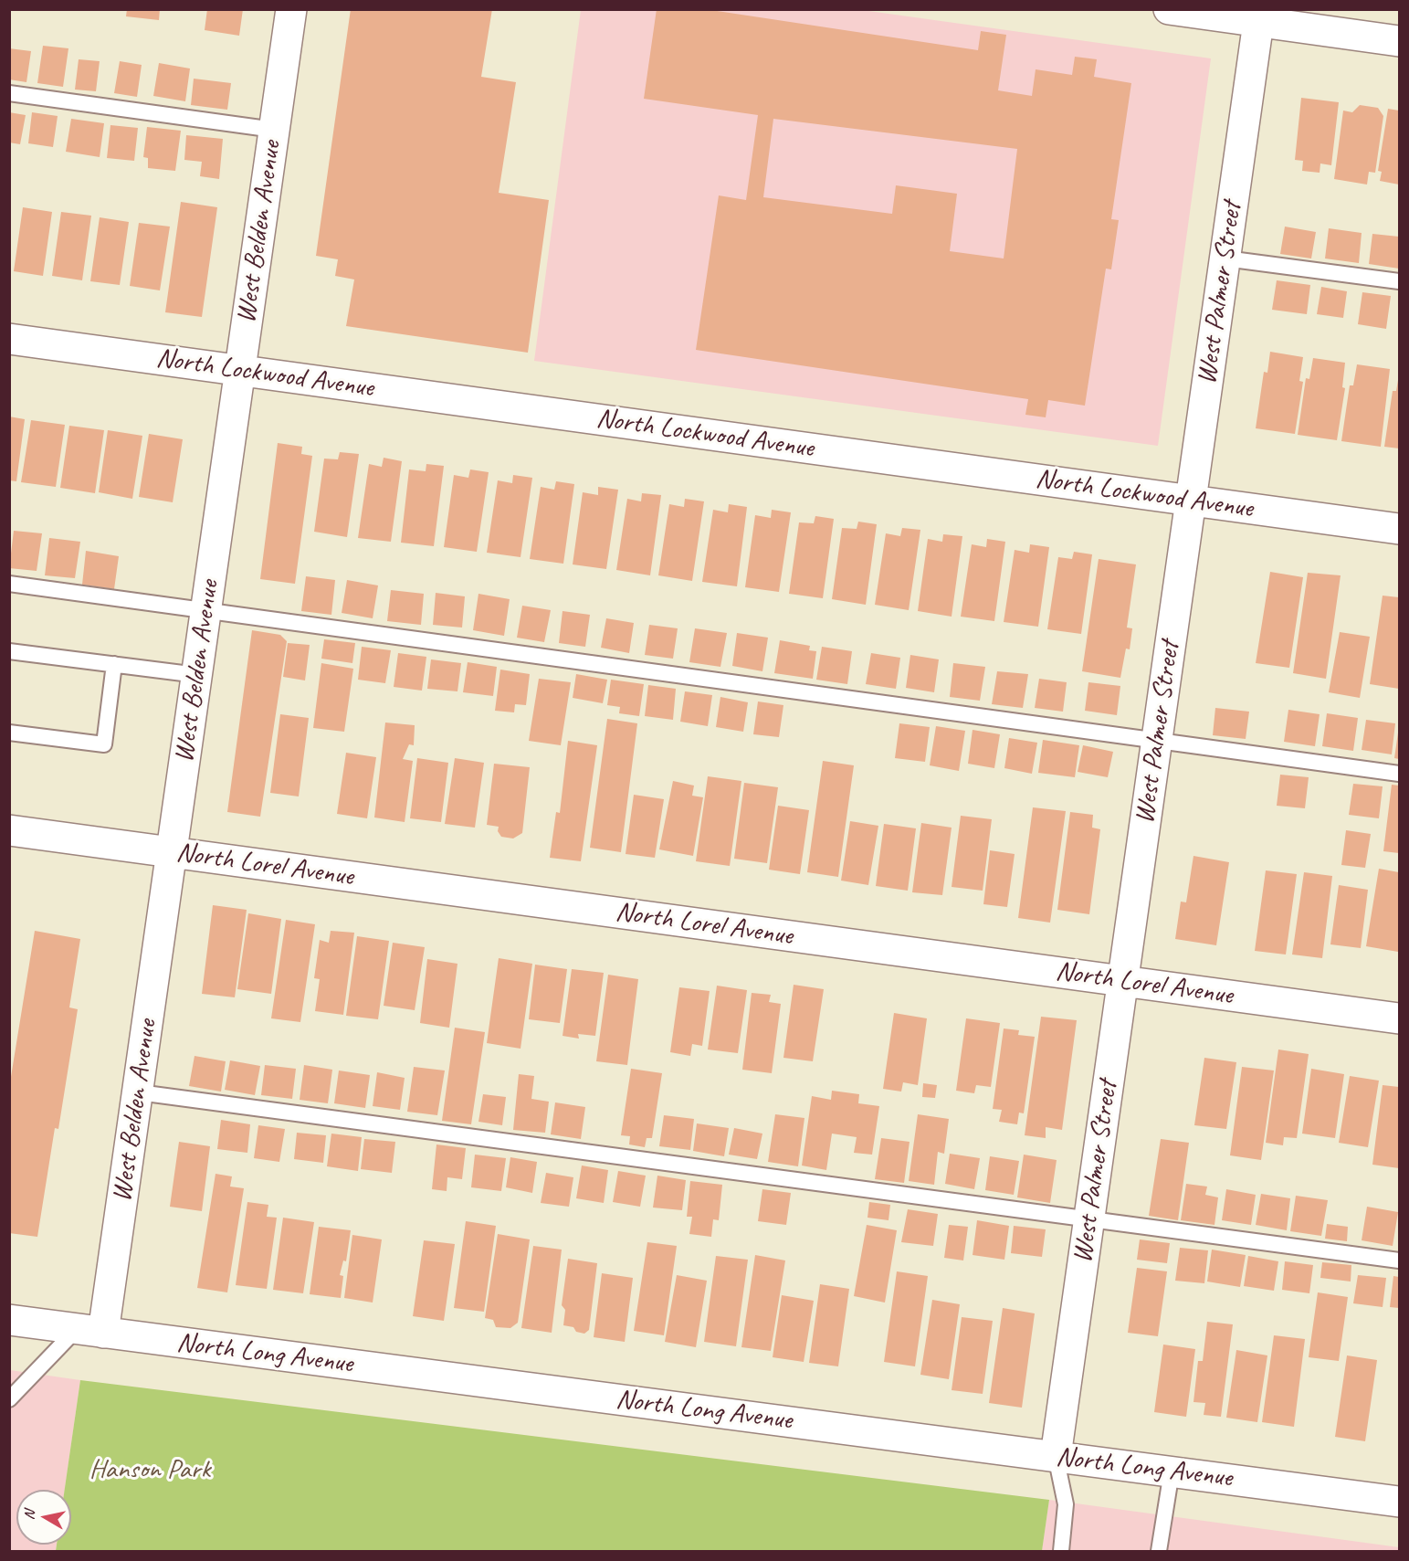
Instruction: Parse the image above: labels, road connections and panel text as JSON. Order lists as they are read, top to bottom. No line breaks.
{"streets":{"street":["West Belden Avenue","West Palmer Street","North Lockwood Avenue","North Lorel Avenue","North Long Avenue"]},"crossings":[["West Belden Avenue","North Lockwood Avenue"],["West Belden Avenue","North Lorel Avenue"],["West Belden Avenue","North Long Avenue"],["West Palmer Street","North Lockwood Avenue"],["West Palmer Street","North Lorel Avenue"],["West Palmer Street","North Long Avenue"]],"parks":["Hanson Park"],"north":"left"}
